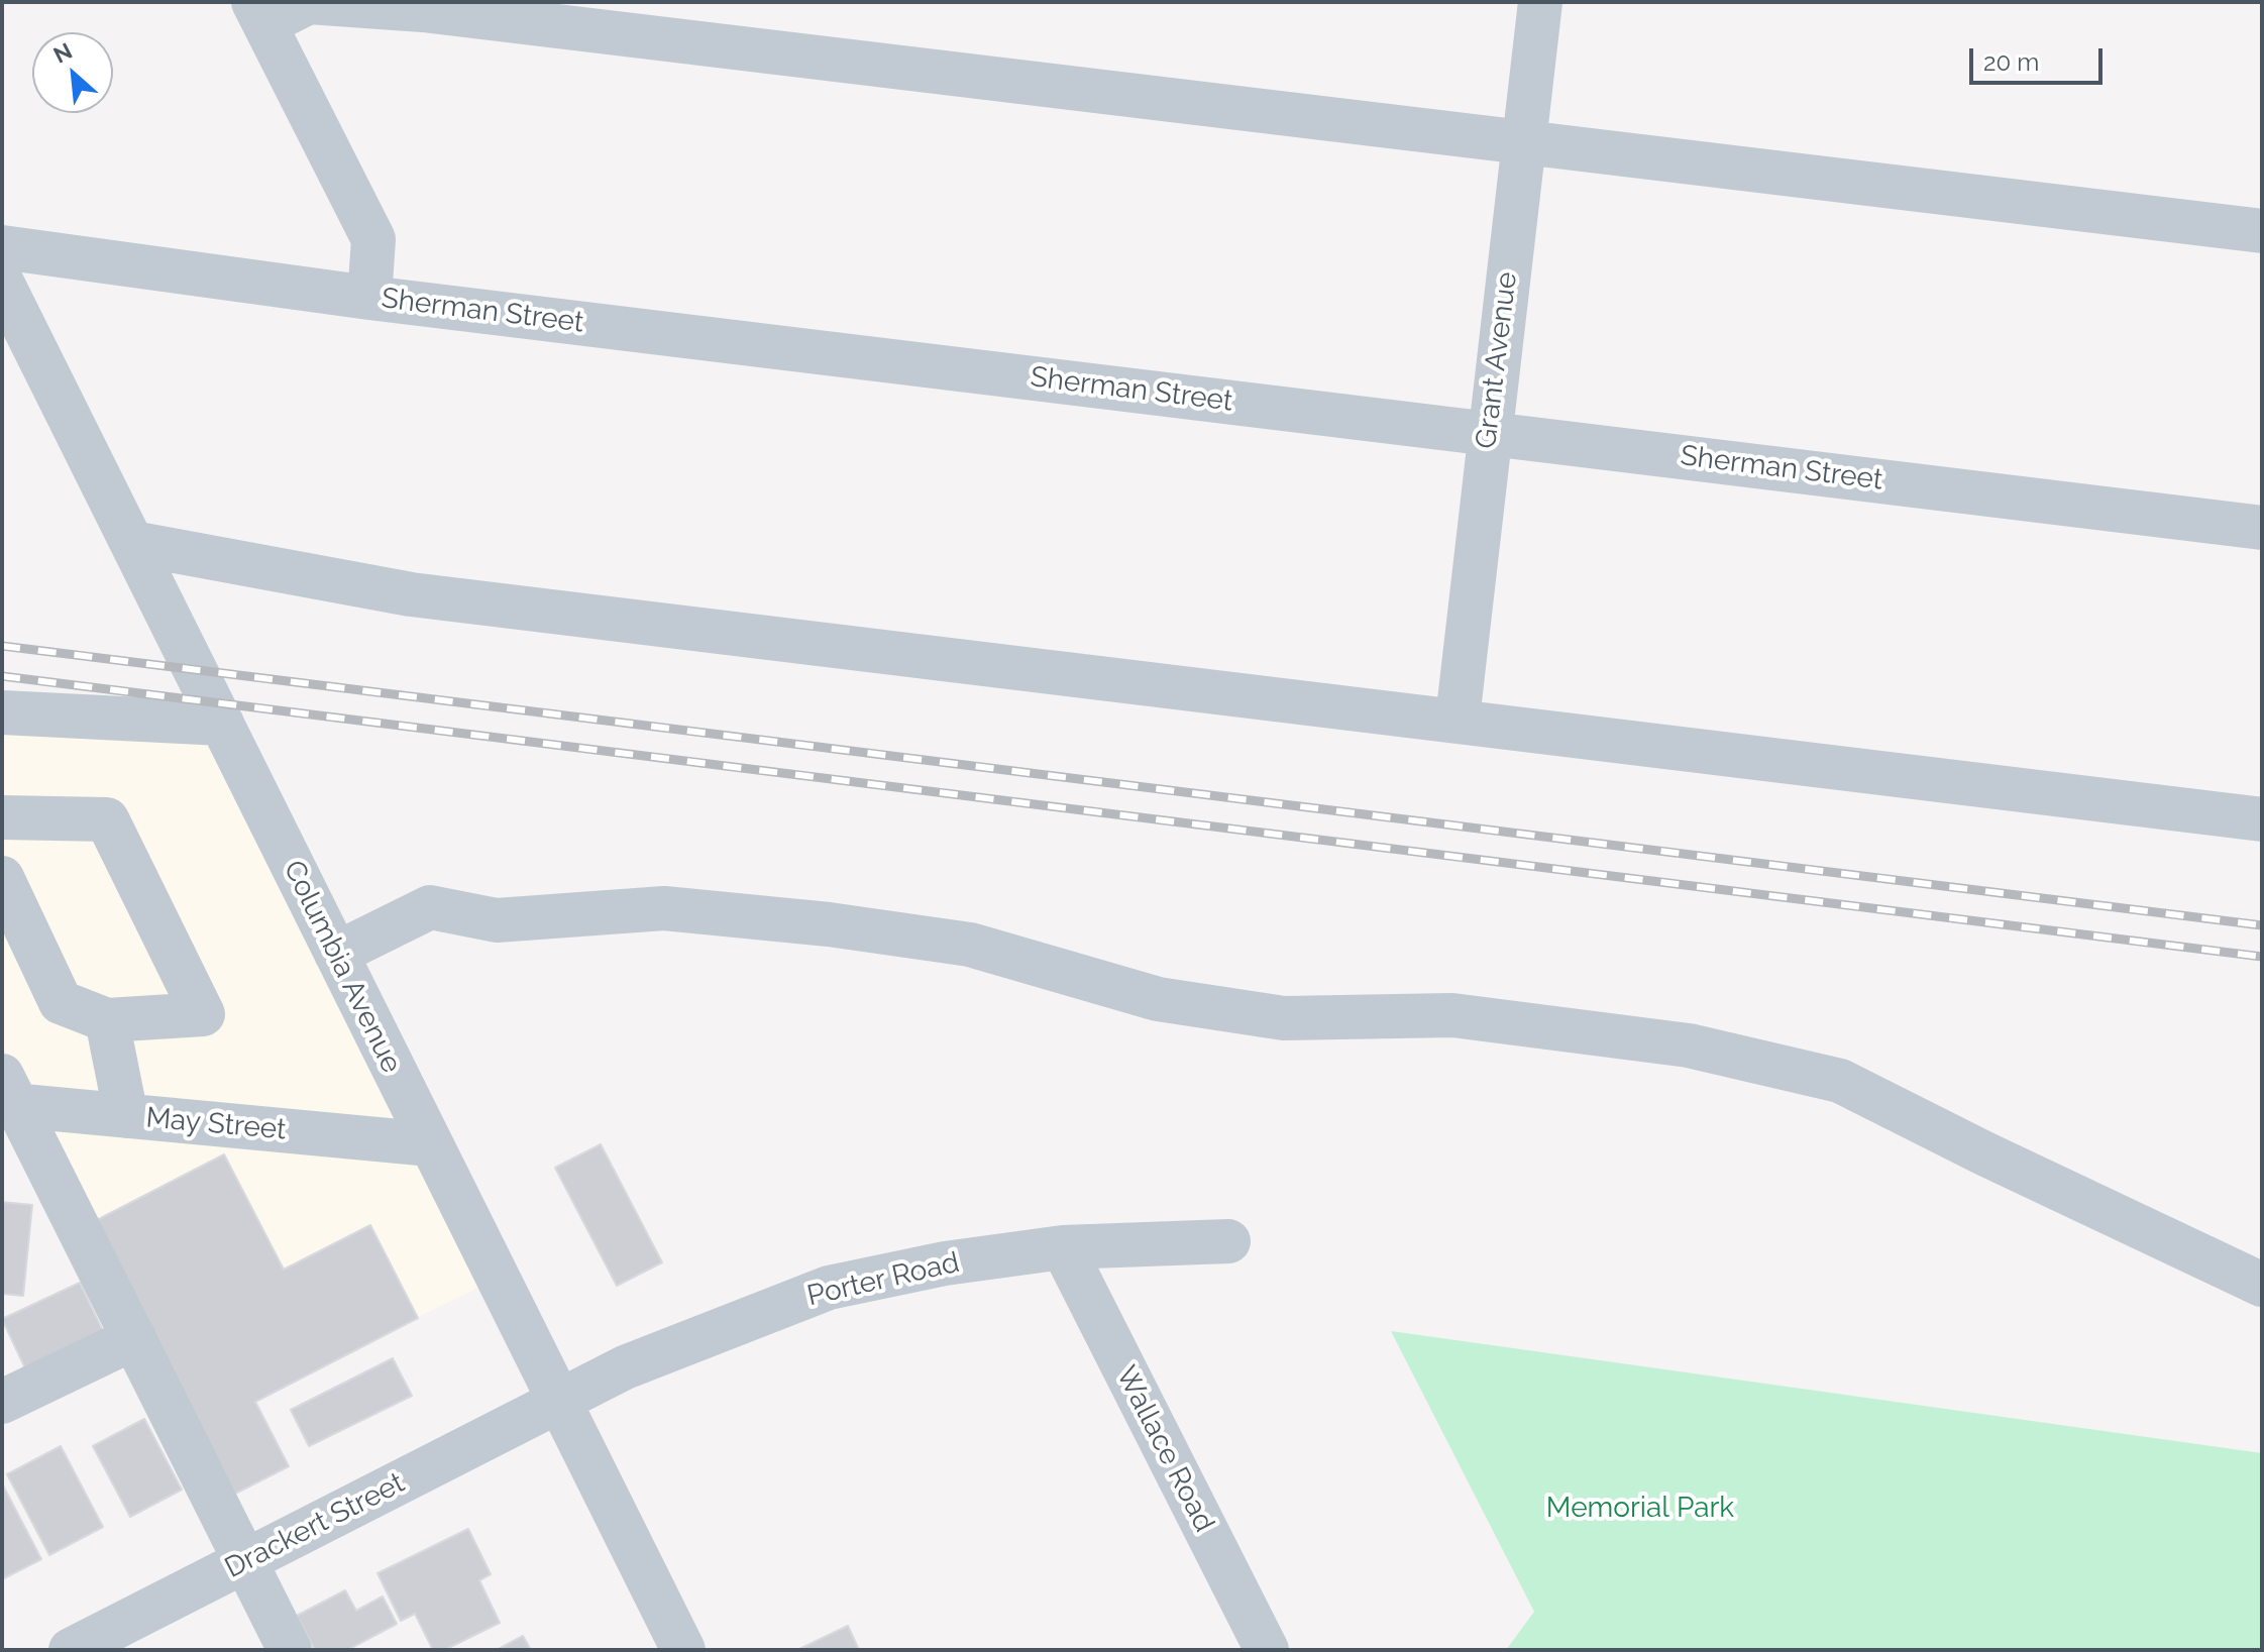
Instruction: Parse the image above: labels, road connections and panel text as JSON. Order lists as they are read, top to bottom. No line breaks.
{"streets":{"street":["Sherman Street","Grant Avenue","Columbia Avenue","May Street","Porter Road","Wallace Road","Drackert Street"]},"crossings":[["Sherman Street","Grant Avenue"],["Columbia Avenue","May Street"],["Columbia Avenue","Porter Road"],["Columbia Avenue","Drackert Street"],["Porter Road","Wallace Road"],["Porter Road","Drackert Street"]],"parks":["Memorial Park"],"scale_bar":"20 m","north":"top left"}
